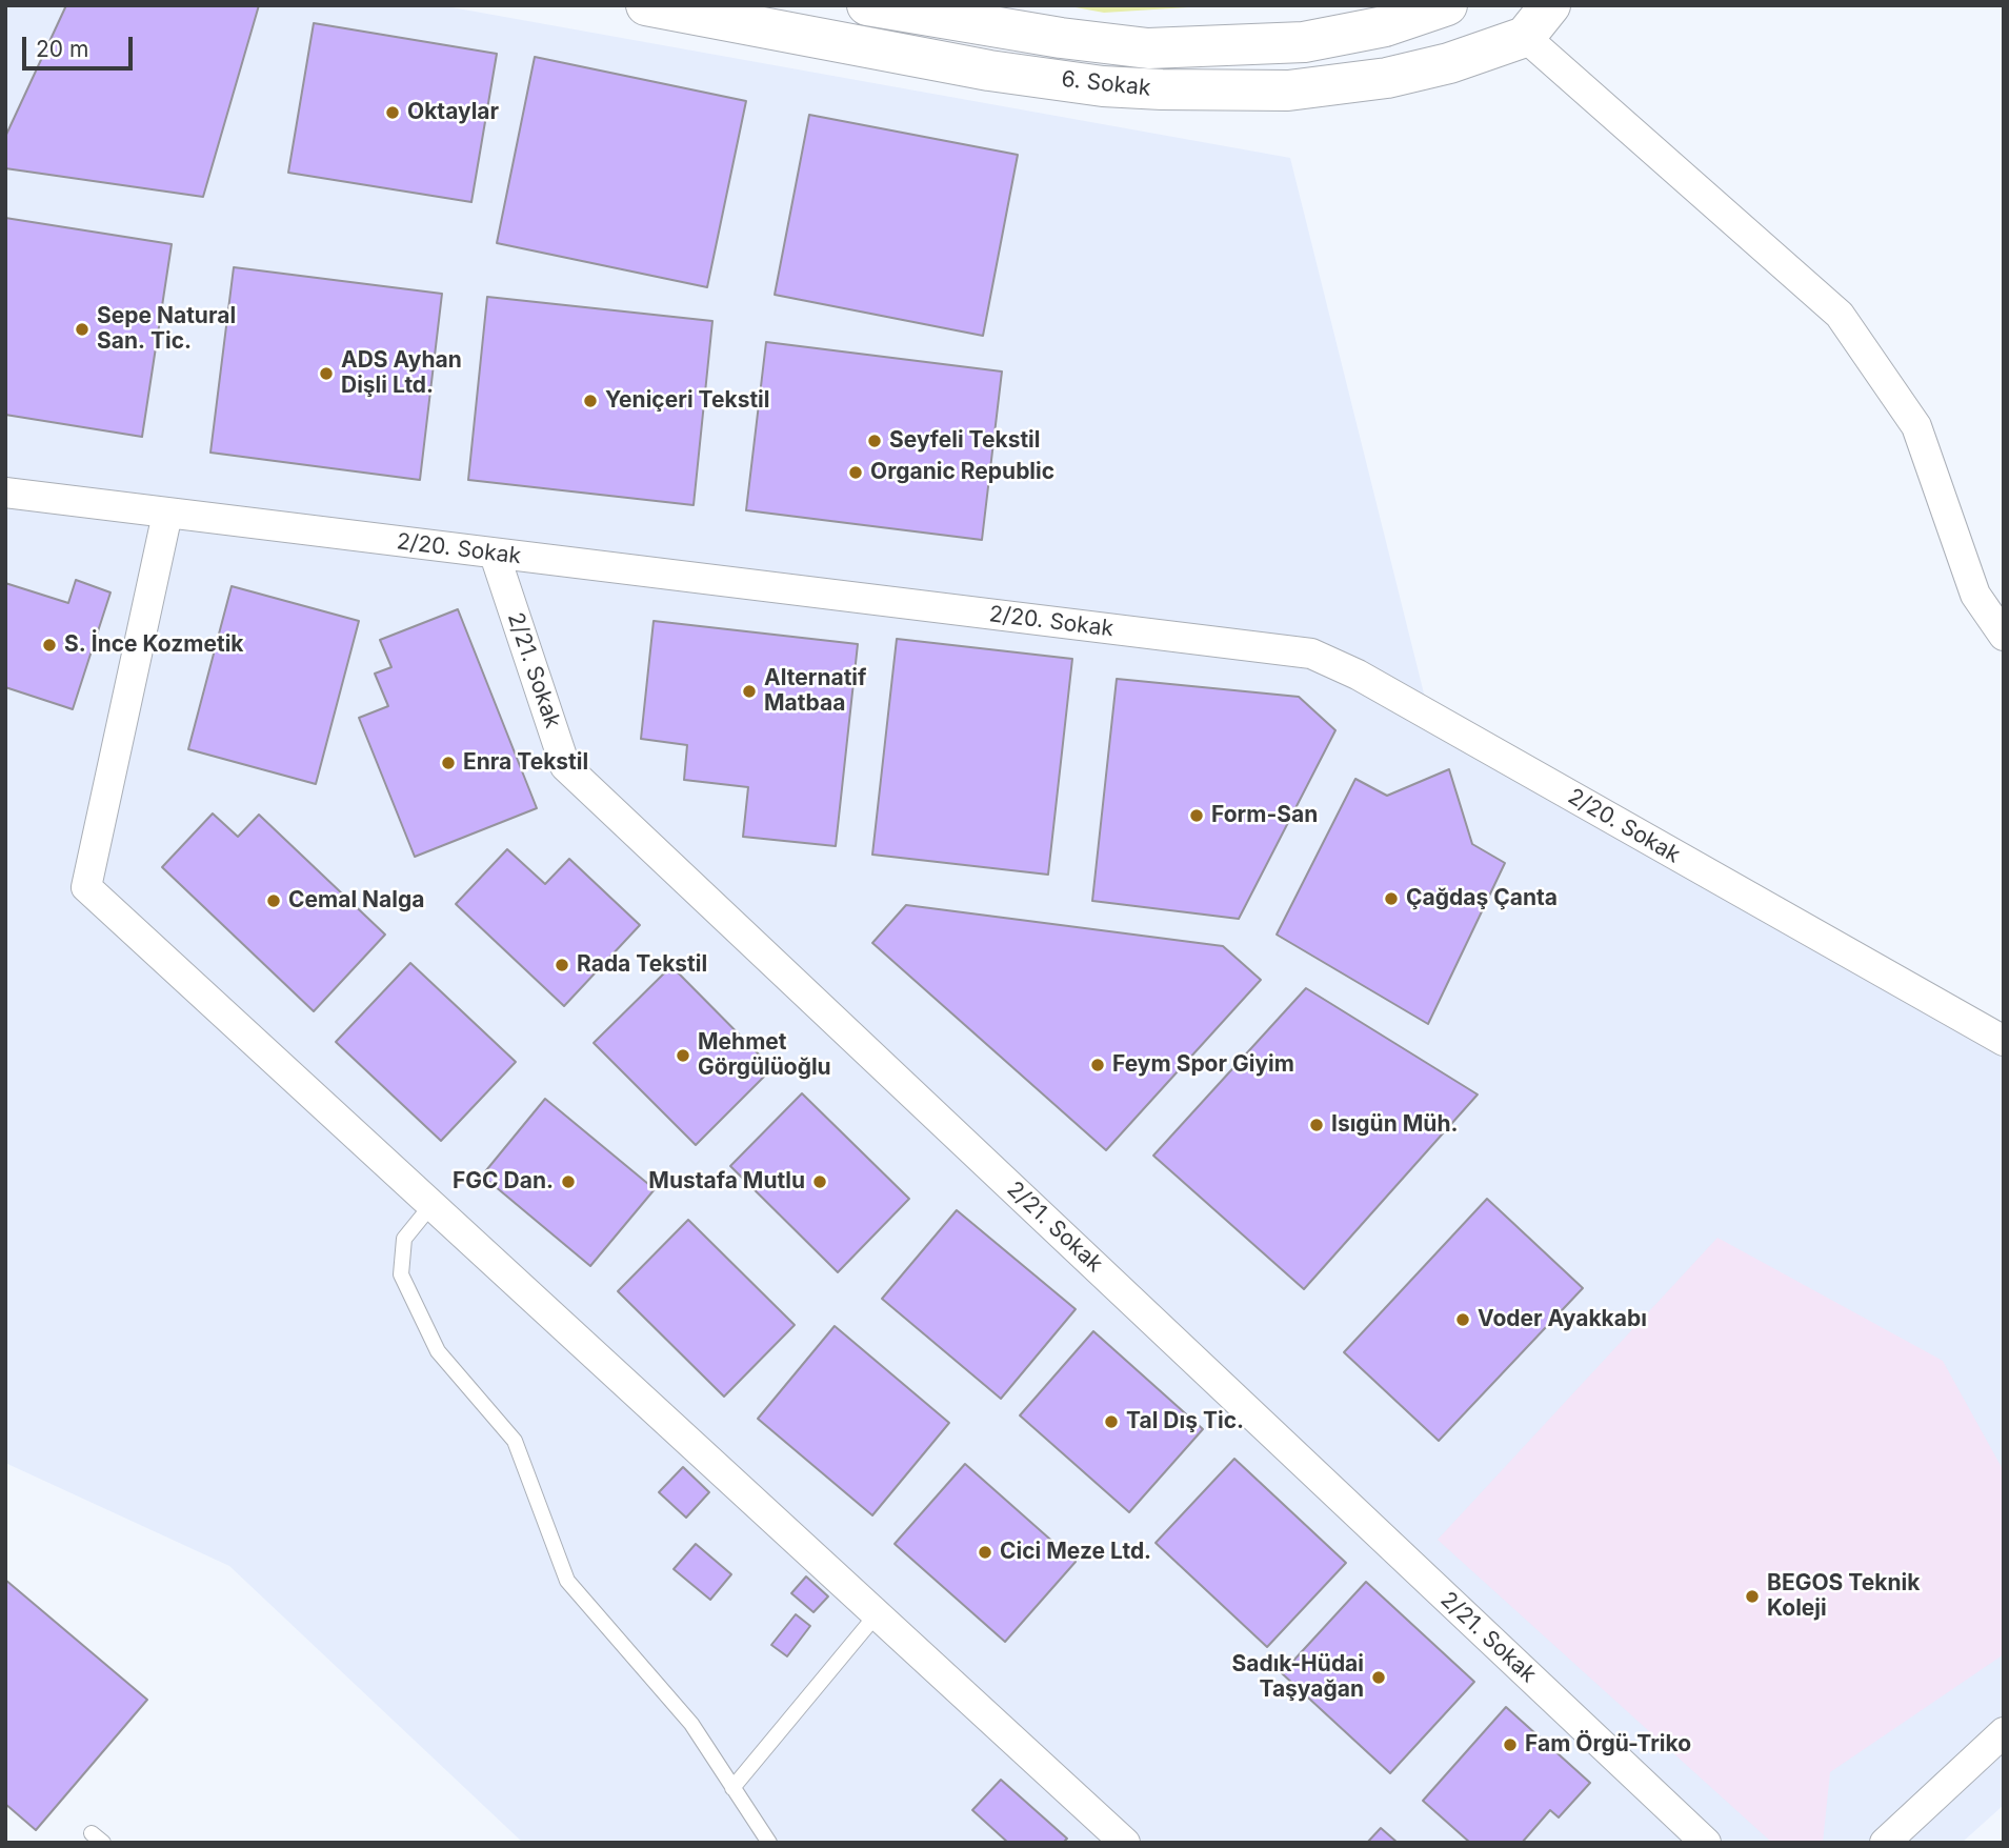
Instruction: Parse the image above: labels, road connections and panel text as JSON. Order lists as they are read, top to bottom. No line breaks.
{"streets":{"main road":["6. Sokak"],"street":["2/20. Sokak","2/21. Sokak"]},"crossings":[["2/20. Sokak","2/21. Sokak"]],"places":["Oktaylar","Sepe Natural San. Tic.","ADS Ayhan Dişli Ltd.","Yeniçeri Tekstil","Seyfeli Tekstil","Organic Republic","S. İnce Kozmetik","Alternatif Matbaa","Enra Tekstil","Form-San","Çağdaş Çanta","Cemal Nalga","Rada Tekstil","Mehmet Görgülüoğlu","Feym Spor Giyim","Isıgün Müh.","FGC Dan.","Mustafa Mutlu","Voder Ayakkabı","Tal Dış Tic.","Cici Meze Ltd.","BEGOS Teknik Koleji","Sadık-Hüdai Taşyağan","Fam Örgü-Triko"],"scale_bar":"20 m"}
